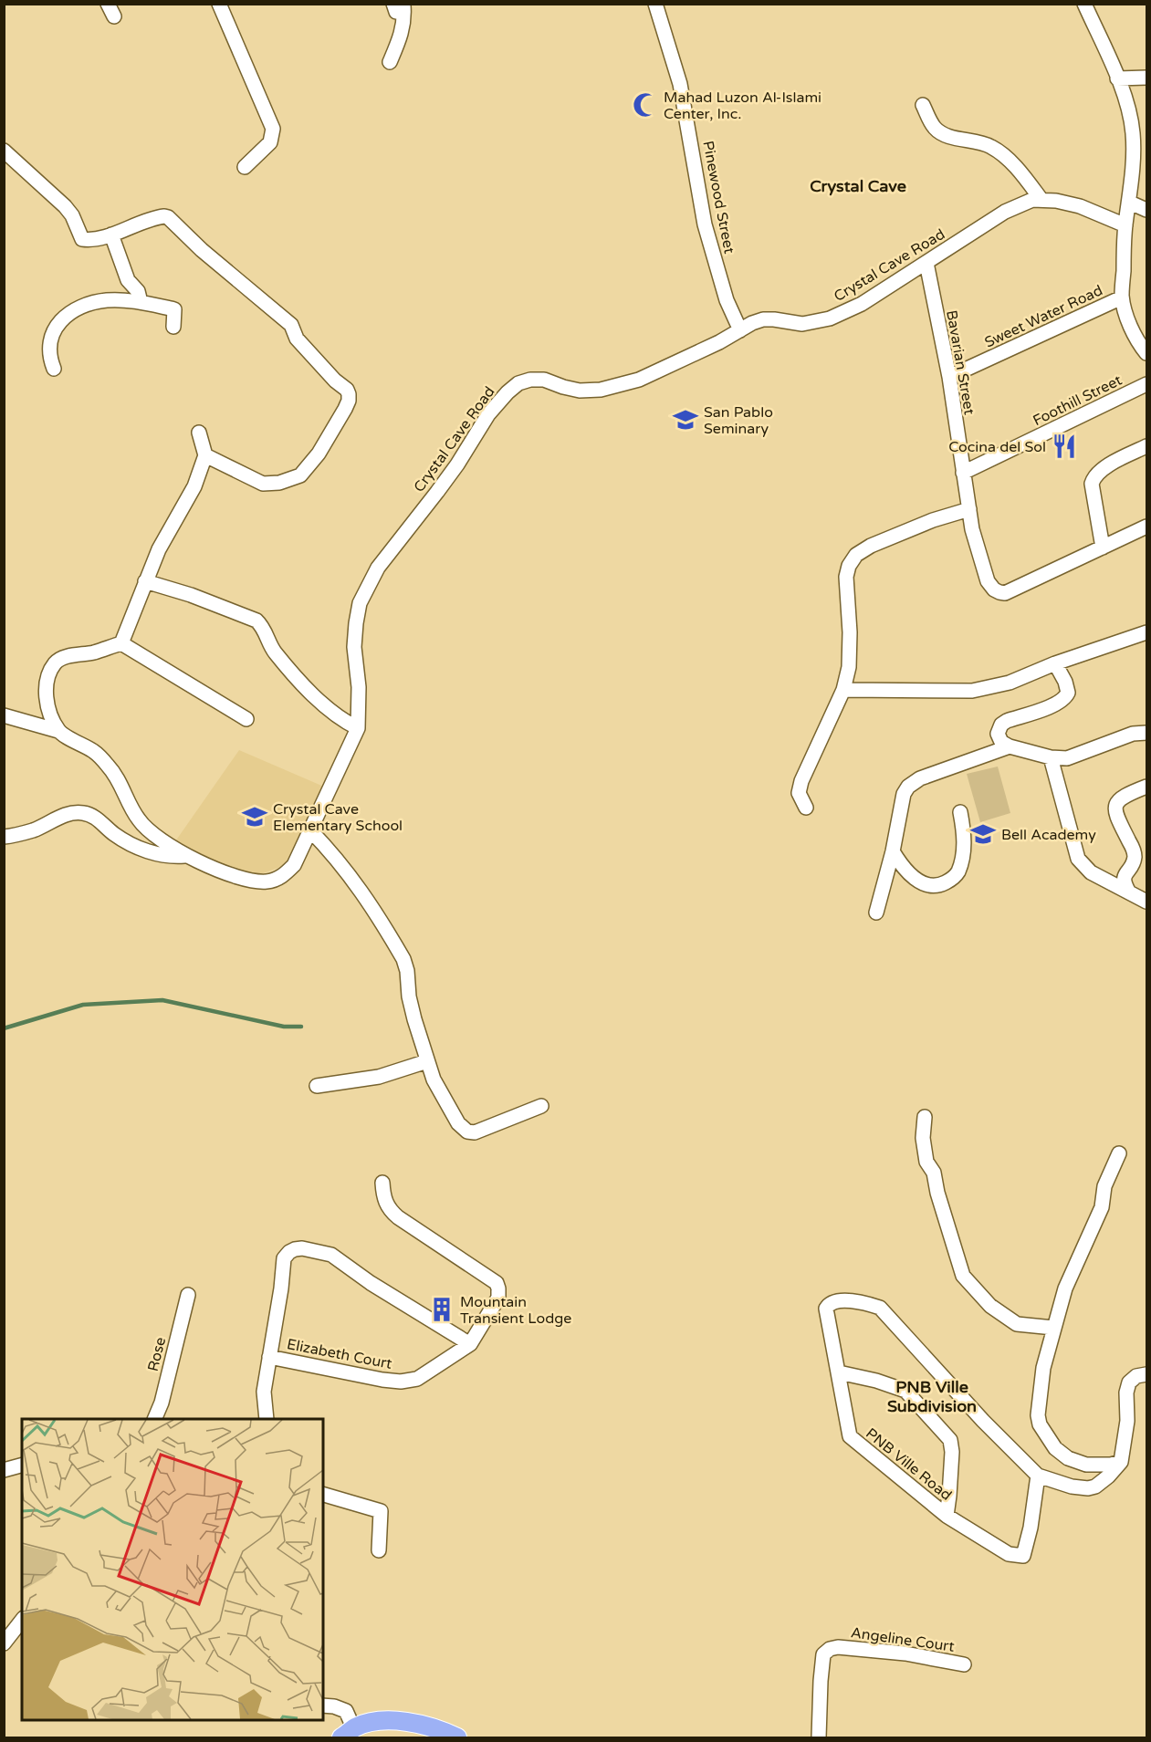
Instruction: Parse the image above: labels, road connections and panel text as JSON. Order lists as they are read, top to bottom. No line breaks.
{"streets":{"street":["Pinewood Street","Crystal Cave Road","Sweet Water Road","Bavarian Street","Foothill Street","Elizabeth Court","Rose","PNB Ville Road","Angeline Court"]},"crossings":[["Pinewood Street","Crystal Cave Road"],["Crystal Cave Road","Bavarian Street"],["Sweet Water Road","Bavarian Street"],["Bavarian Street","Foothill Street"]],"districts":["Crystal Cave","PNB Ville Subdivision"],"places":{"mosque":["Mahad Luzon Al-Islami Center, Inc."],"school or university":["San Pablo Seminary","Crystal Cave Elementary School","Bell Academy"],"restaurant":["Cocina del Sol"],"building":["Mountain Transient Lodge"]}}
